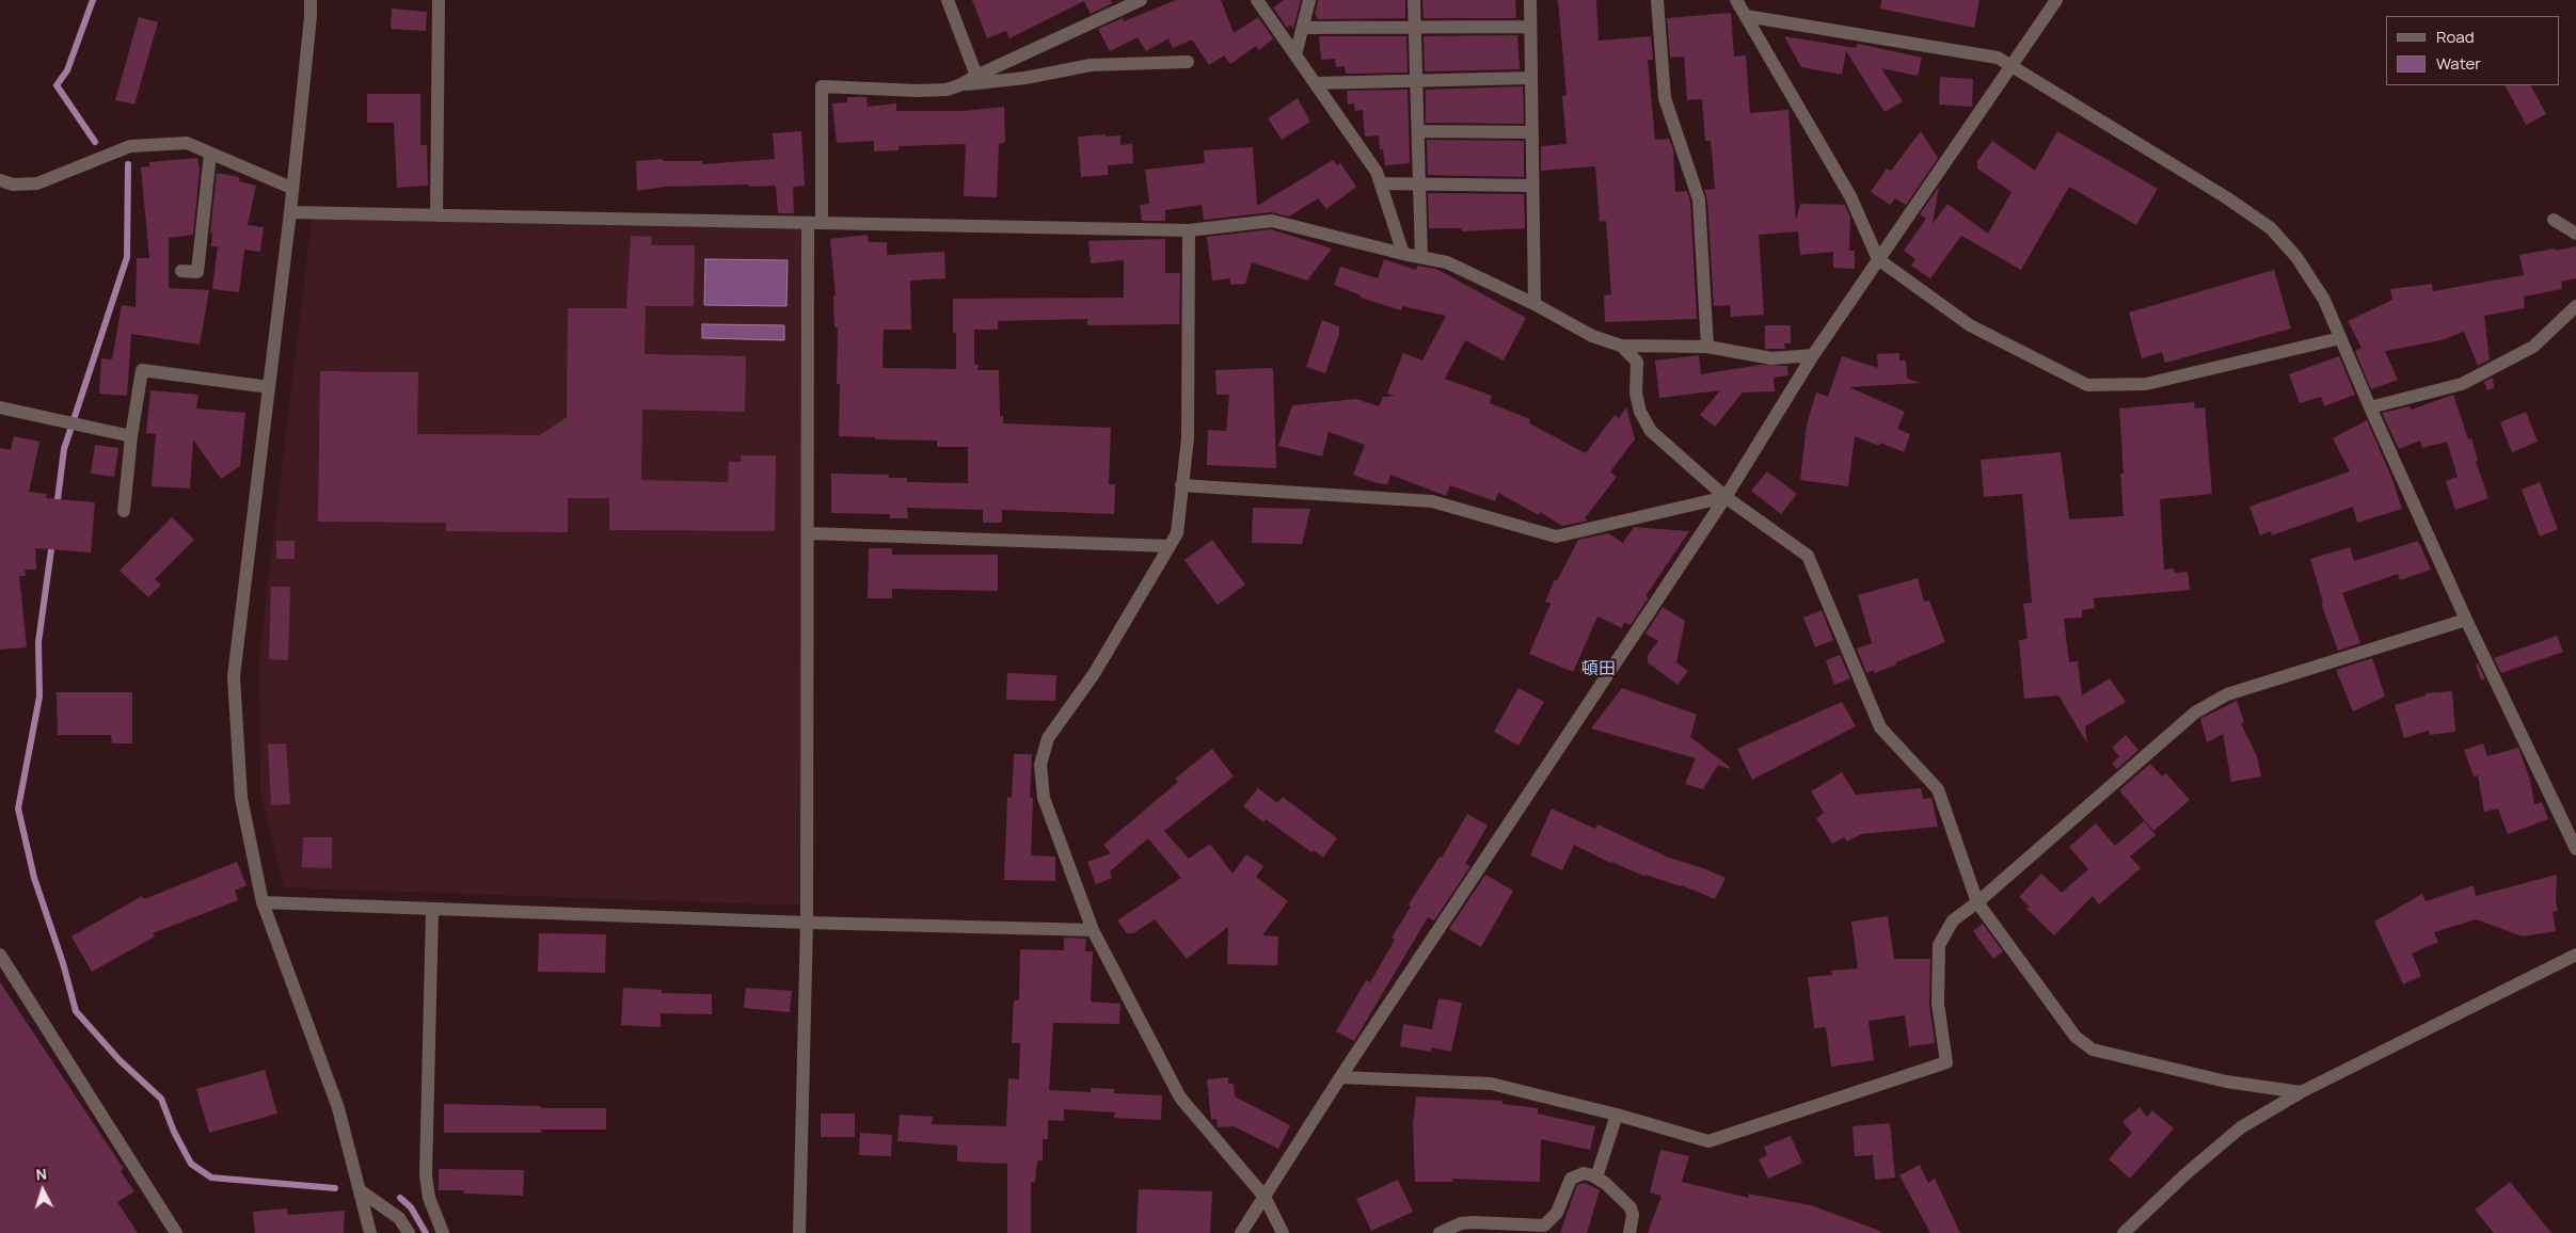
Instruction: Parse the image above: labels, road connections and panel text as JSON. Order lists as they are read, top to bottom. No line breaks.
{"districts":["頓田"],"legend":["Road","Water"],"north":"top"}
